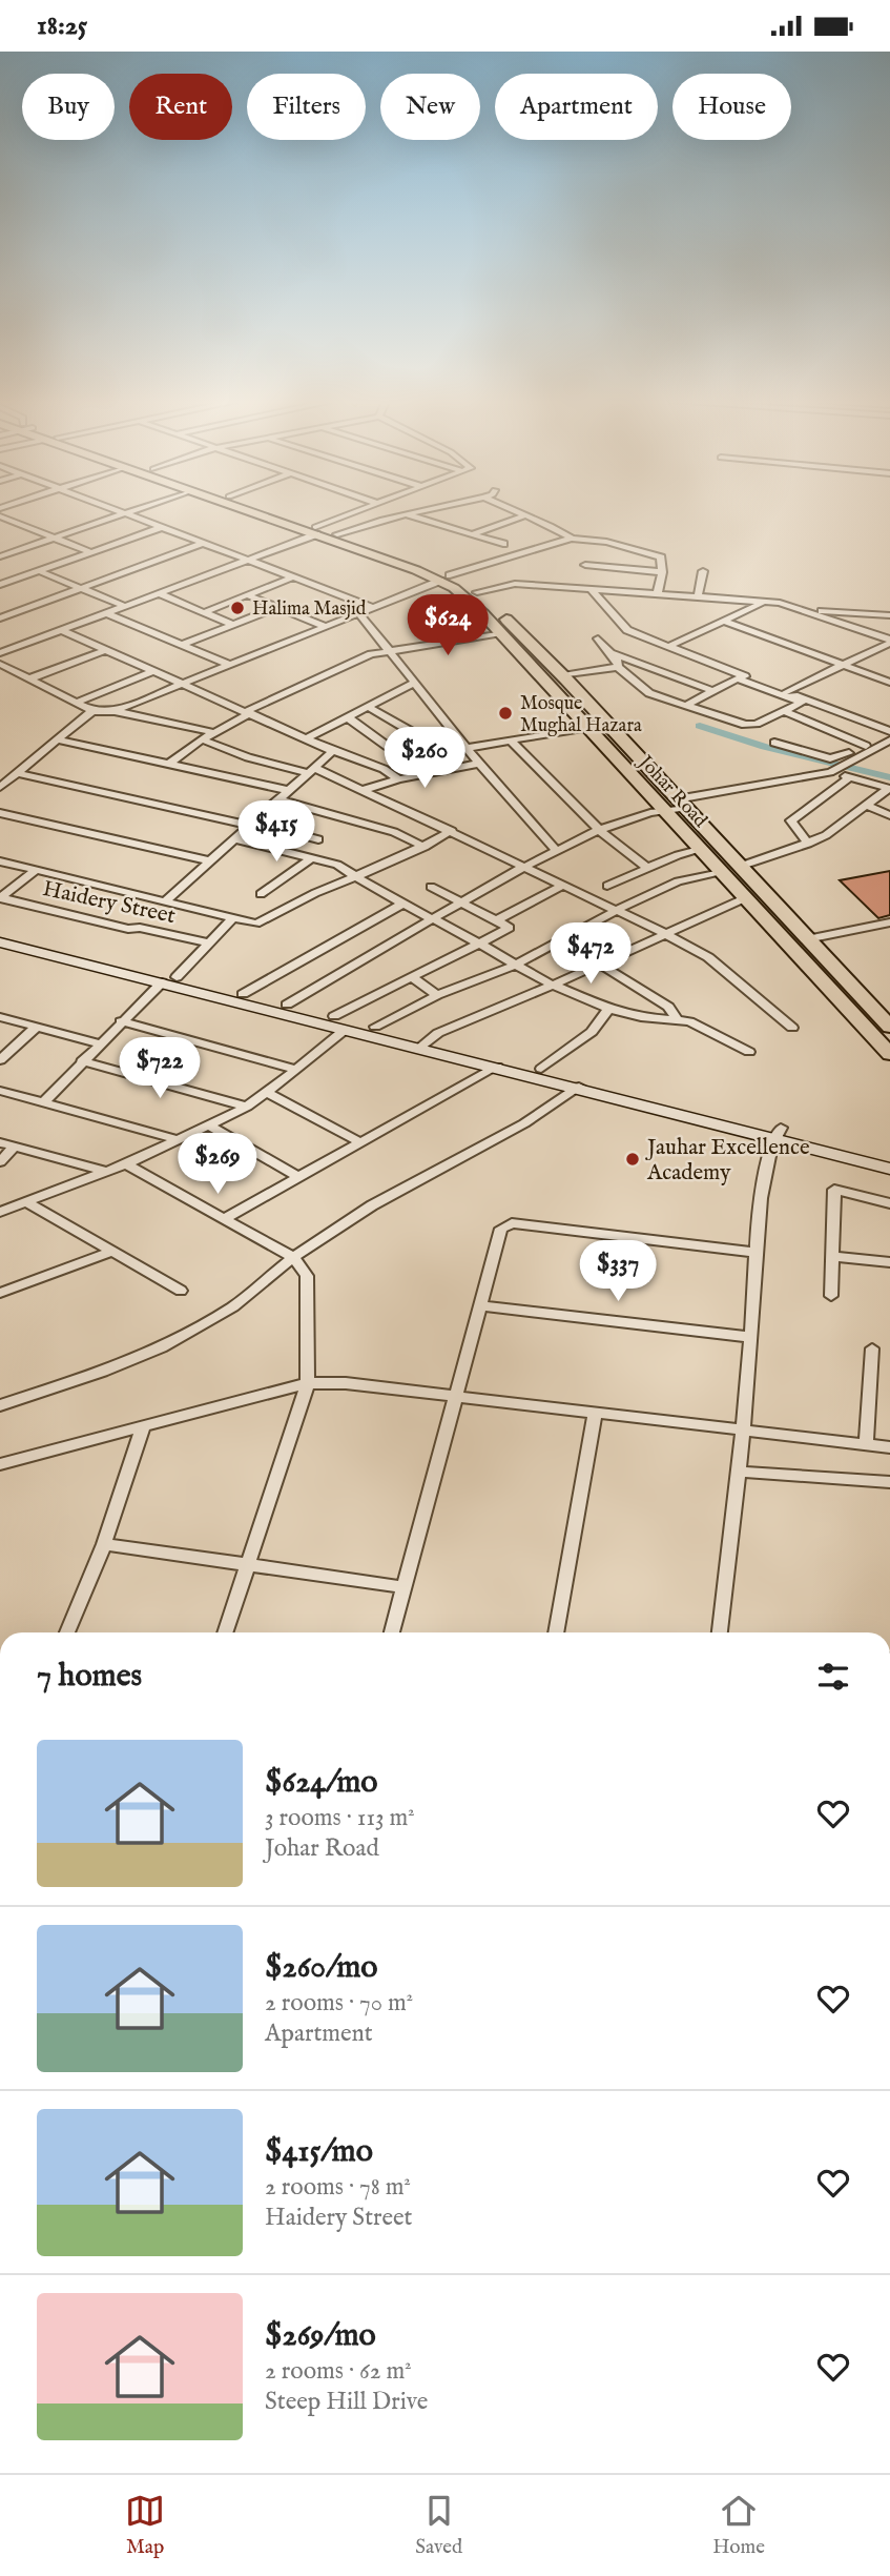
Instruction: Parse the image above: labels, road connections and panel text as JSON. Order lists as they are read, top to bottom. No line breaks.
{"streets":{"main road":["Johar Road"],"street":["Haidery Street"]},"places":["Halima Masjid","Mosque Mughal Hazara","Jauhar Excellence Academy"],"page":{"status":"18:25","chip":["Buy","Rent","Filters","New","Apartment","House"],"price":["$624","$260","$415","$472","$722","$269","$337"],"heading":"7 homes","list":[{"name":"$624/mo","note":"3 rooms · 113 m² · Johar Road"},{"name":"$260/mo","note":"2 rooms · 70 m² · Apartment"},{"name":"$415/mo","note":"2 rooms · 78 m² · Haidery Street"},{"name":"$269/mo","note":"2 rooms · 62 m² · Steep Hill Drive"}],"tabs":["Map","Saved","Home"]}}
